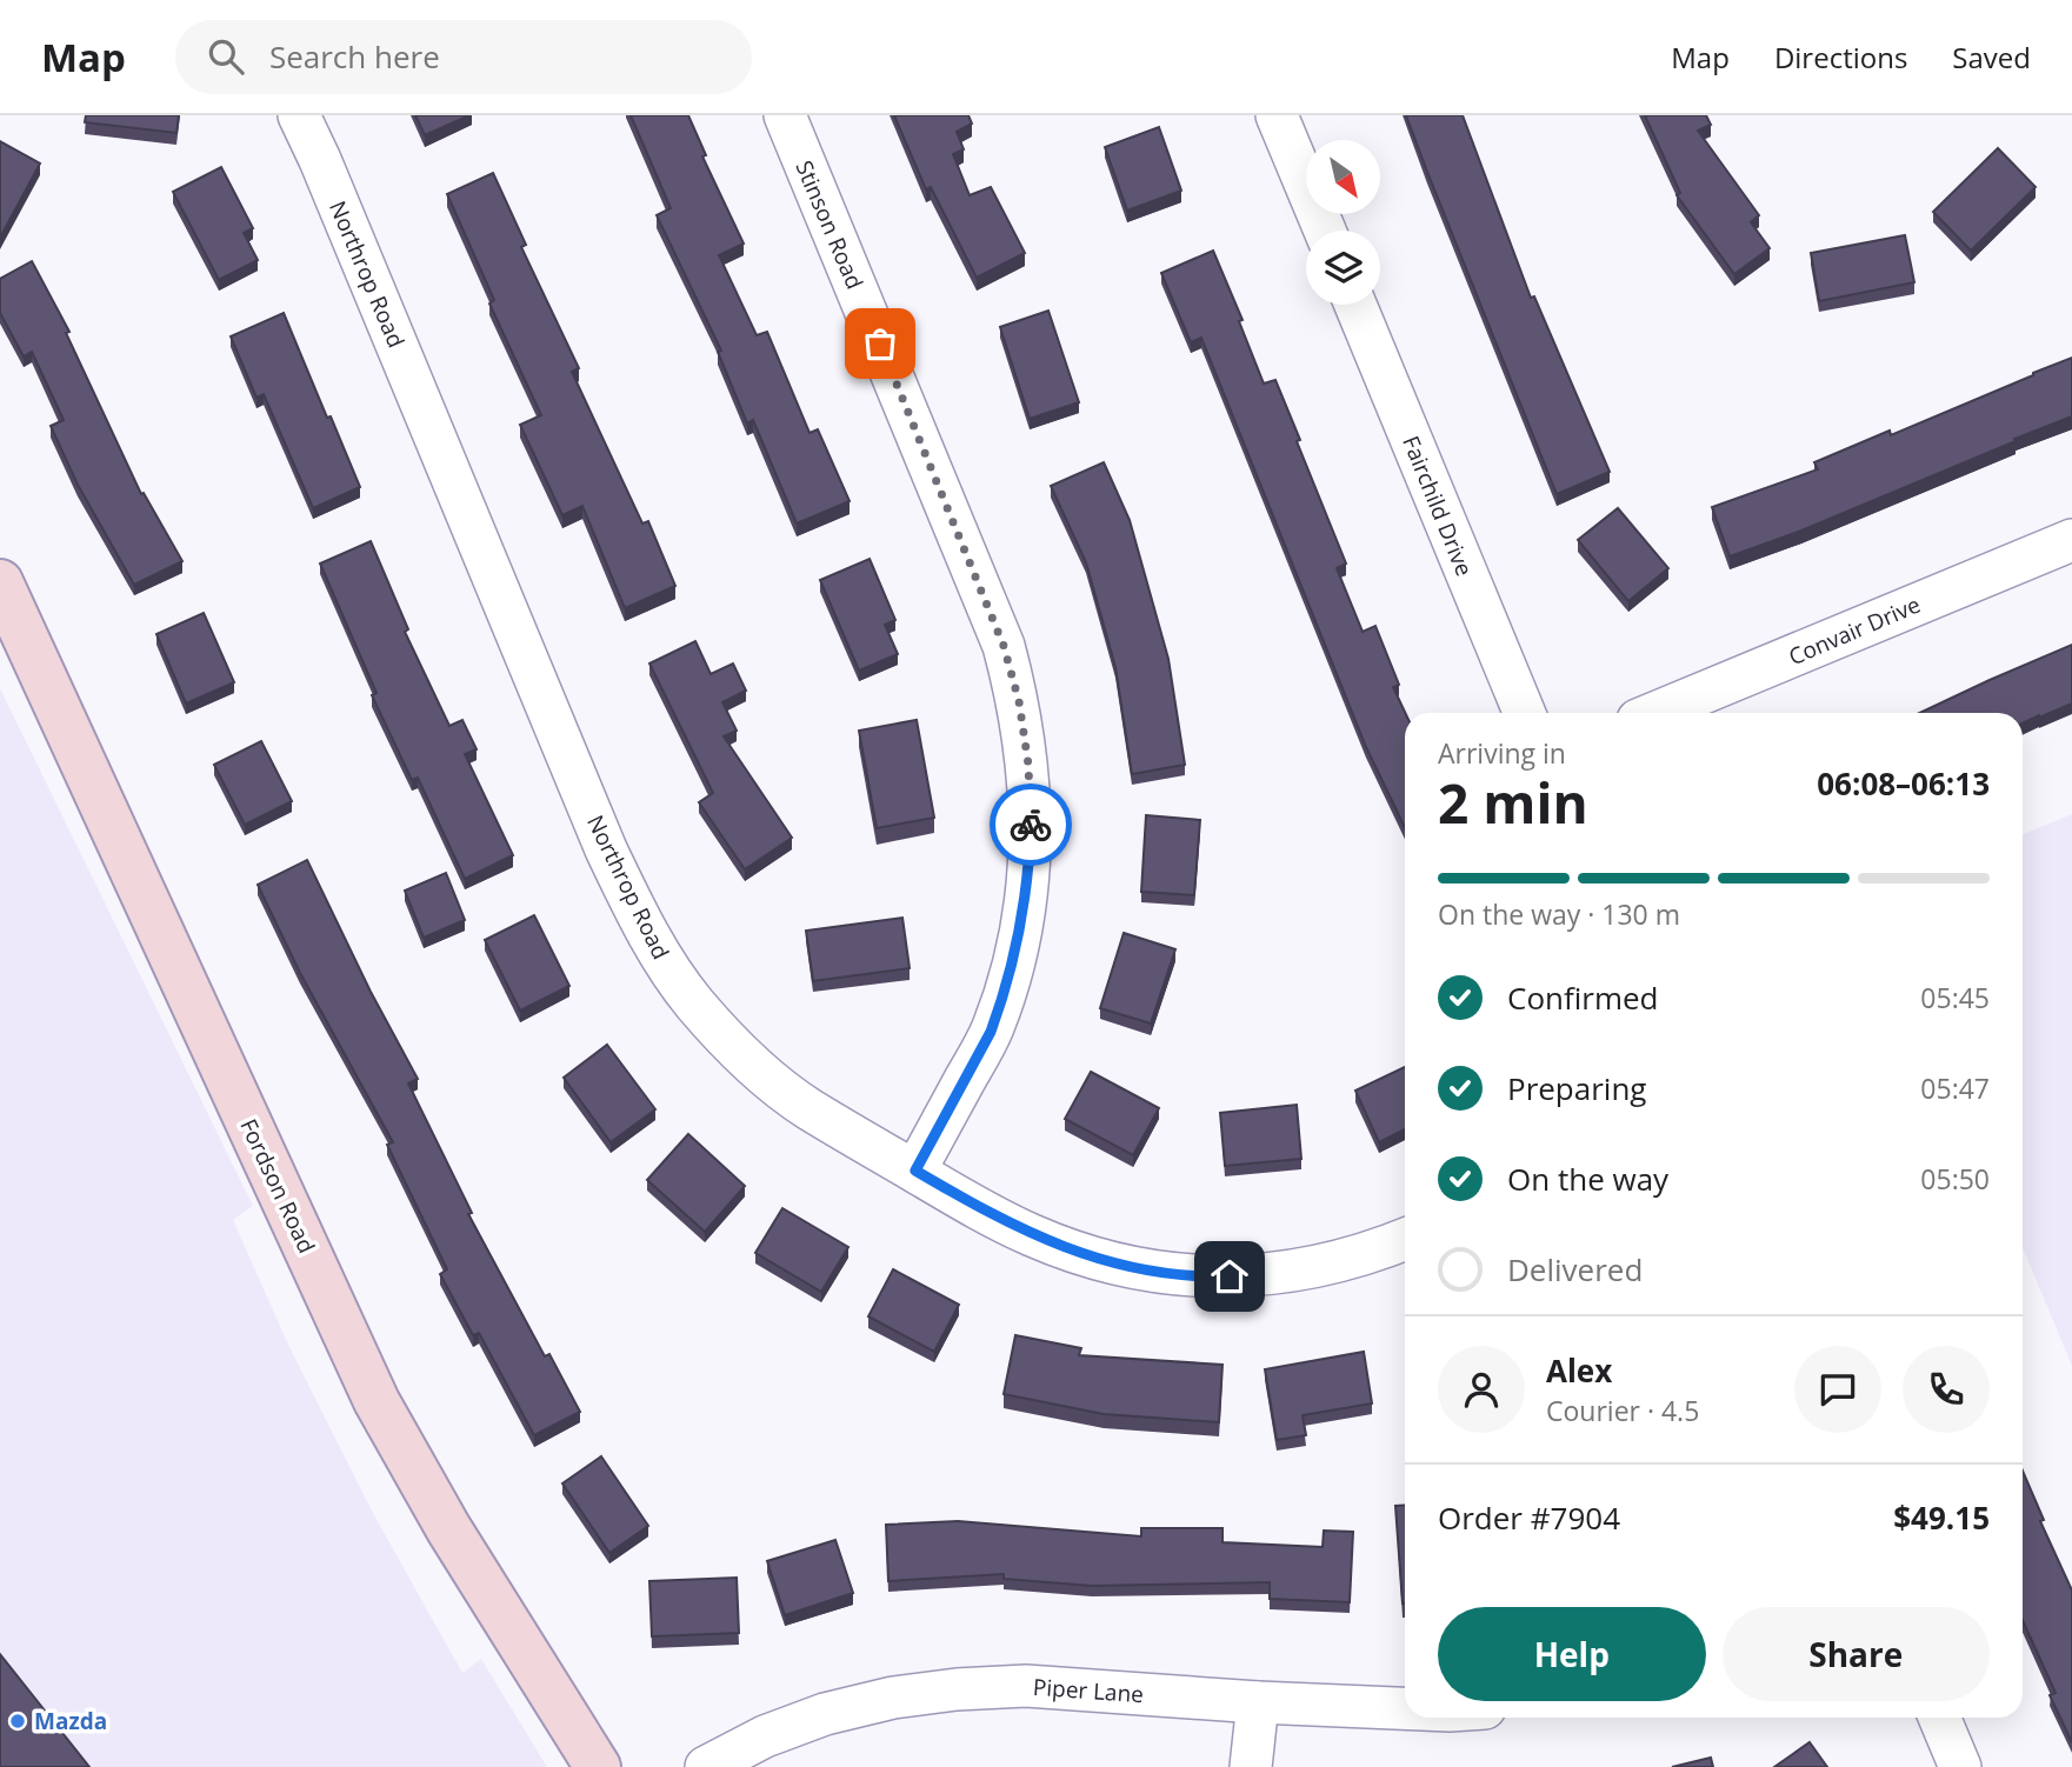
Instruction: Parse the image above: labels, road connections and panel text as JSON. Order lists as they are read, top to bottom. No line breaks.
{"streets":{"street":["Stinson Road","Northrop Road","Fairchild Drive","Convair Drive","Fordson Road","Piper Lane"]},"crossings":[["Stinson Road","Northrop Road"]],"places":["Mazda"],"north":"bottom right","page":{"header":"Map","search":"Search here","nav":["Map","Directions","Saved"],"heading":["2 min","Arriving in","06:08–06:13"],"panel":["Alex","Courier · 4.5","Order #7904","$49.15"],"bar":"On the way · 130 m","list":[["Confirmed","05:45"],["Preparing","05:47"],["On the way","05:50"],"Delivered"],"buttons":["Help","Share"]}}
